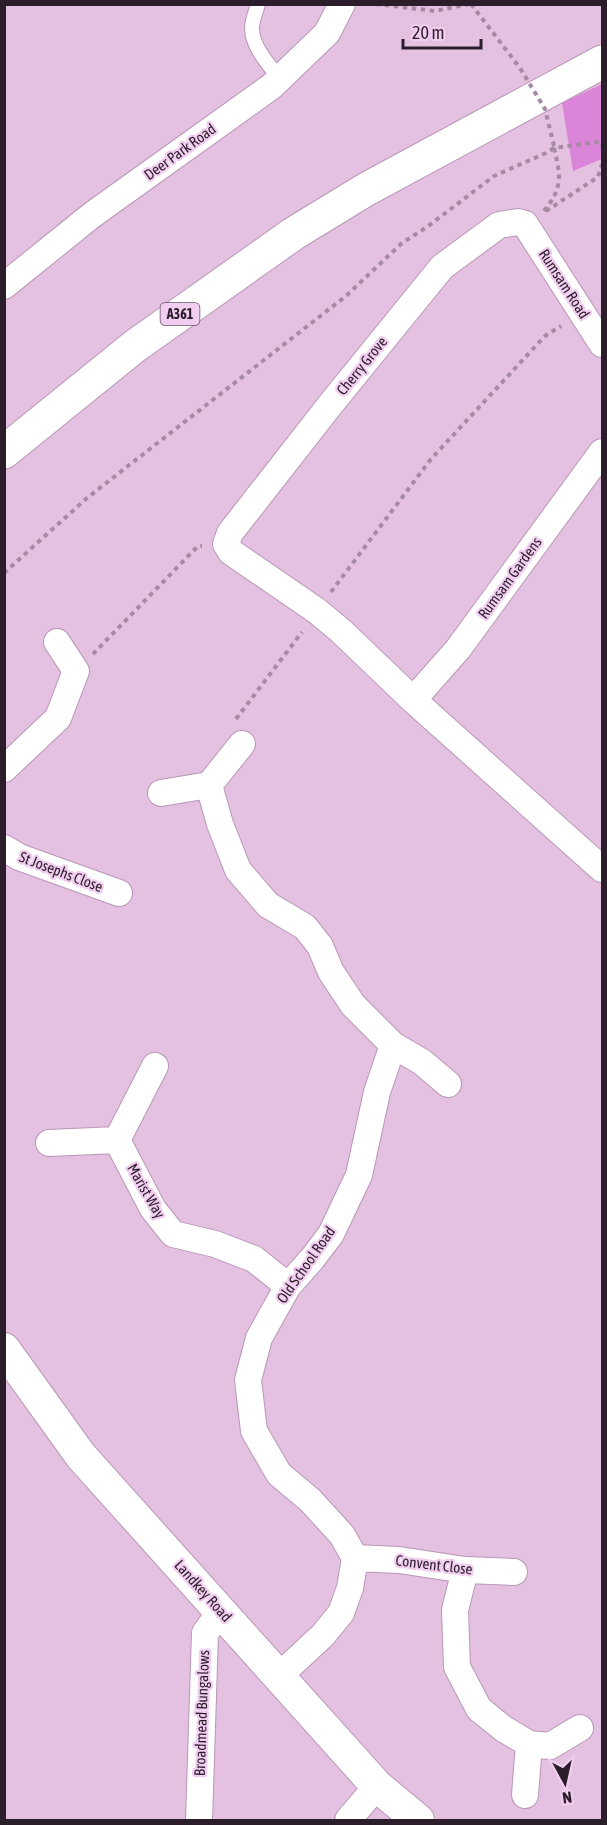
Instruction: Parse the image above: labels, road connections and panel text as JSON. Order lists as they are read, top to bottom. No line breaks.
{"streets":{"highway":["A361"],"street":["Deer Park Road","Rumsam Road","Cherry Grove","Rumsam Gardens","St Josephs Close","Marist Way","Old School Road","Convent Close","Landkey Road","Broadmead Bungalows"]},"crossings":[["Rumsam Road","Cherry Grove"],["Marist Way","Old School Road"],["Old School Road","Convent Close"],["Landkey Road","Broadmead Bungalows"]],"scale_bar":"20 m","north":"bottom"}
